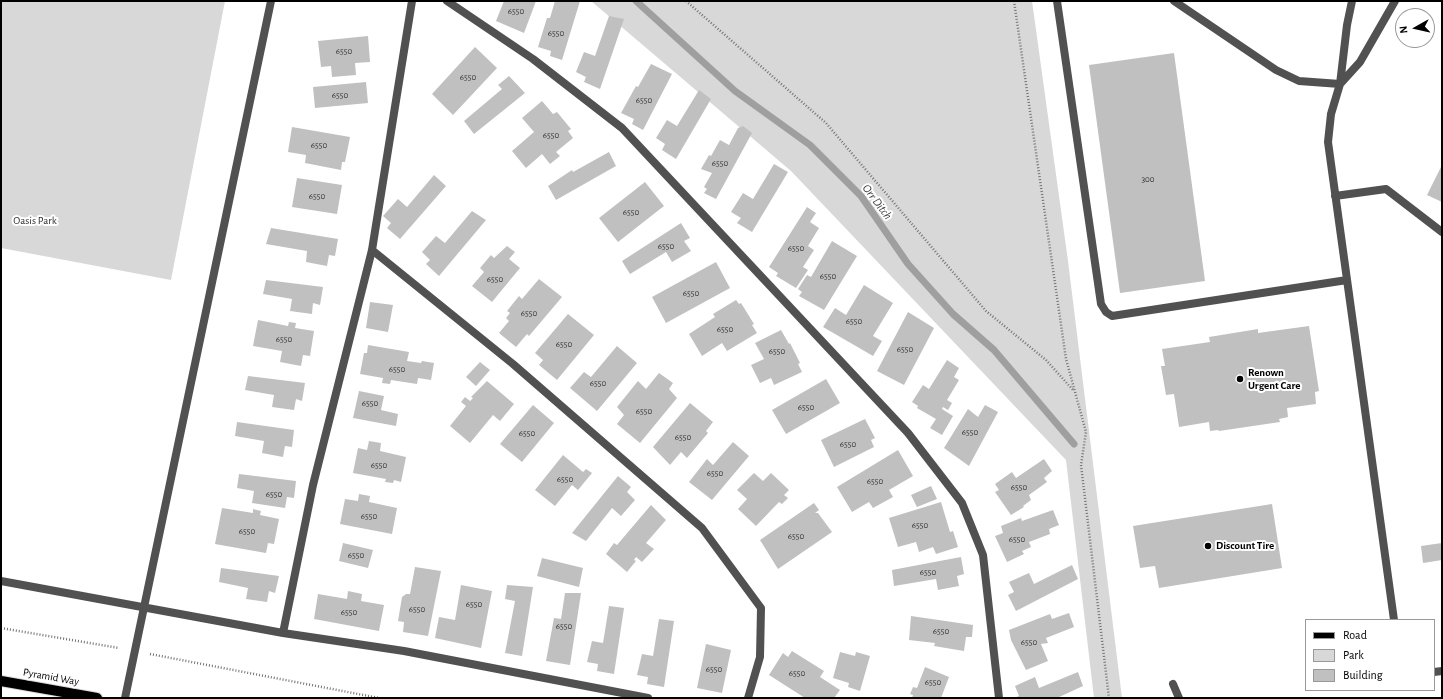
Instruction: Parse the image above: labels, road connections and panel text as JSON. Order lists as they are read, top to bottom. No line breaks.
{"streets":{"main road":["Pyramid Way"]},"water":["Orr Ditch"],"parks":["Oasis Park"],"places":["Renown Urgent Care","Discount Tire"],"house_numbers":["6550","6550","6550","6550","6550","6550","6550","6550","6550","300","6550","6550","6550","6550","6550","6550","6550","6550","6550","6550","6550","6550","6550","6550","6550","6550","6550","6550","6550","6550","6550","6550","6550","6550","6550","6550","6550","6550","6550","6550","6550","6550","6550","6550","6550","6550","6550","6550","6550","6550","6550","6550","6550","6550","6550"],"legend":["Road","Park","Building"],"north":"left"}
